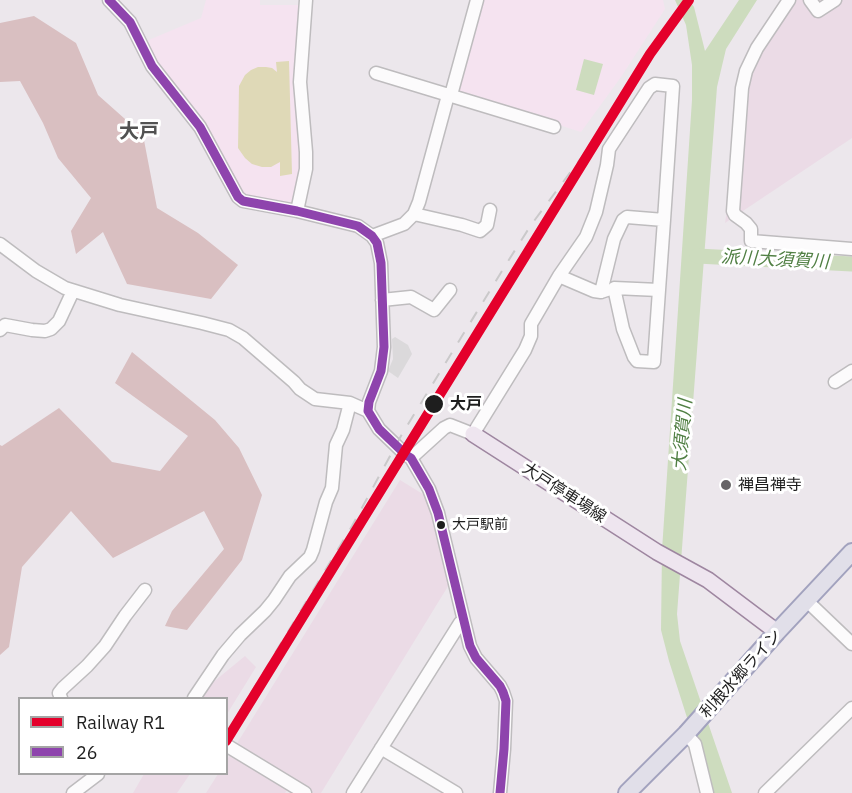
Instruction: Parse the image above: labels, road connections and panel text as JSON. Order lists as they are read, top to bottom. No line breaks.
{"streets":{"highway":["利根水郷ライン"],"main road":["大戸停車場線"]},"crossings":[["大戸停車場線","利根水郷ライン"]],"districts":["大戸"],"water":["派川大須賀川","大須賀川"],"places":["大戸","禅昌禅寺","大戸駅前"],"lines":["rail line R1","transit line 26"],"legend":["Railway R1","26"]}
